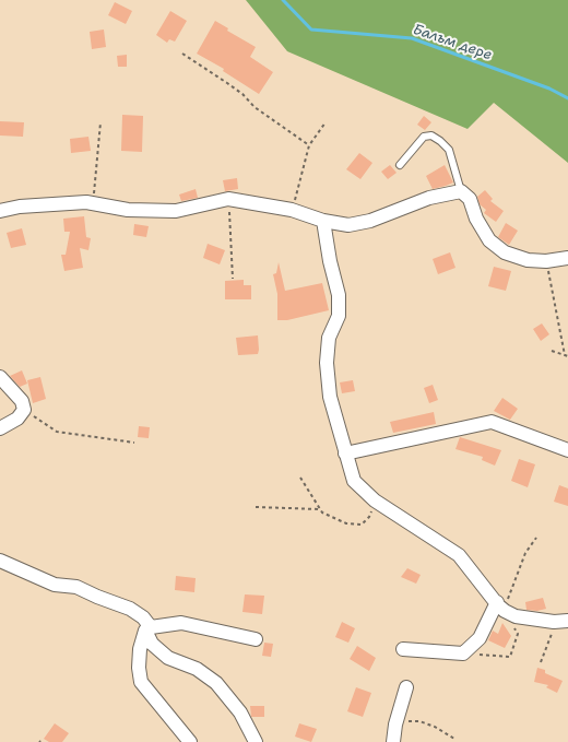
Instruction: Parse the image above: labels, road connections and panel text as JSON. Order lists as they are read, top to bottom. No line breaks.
{"water":["Балъм дере"]}
